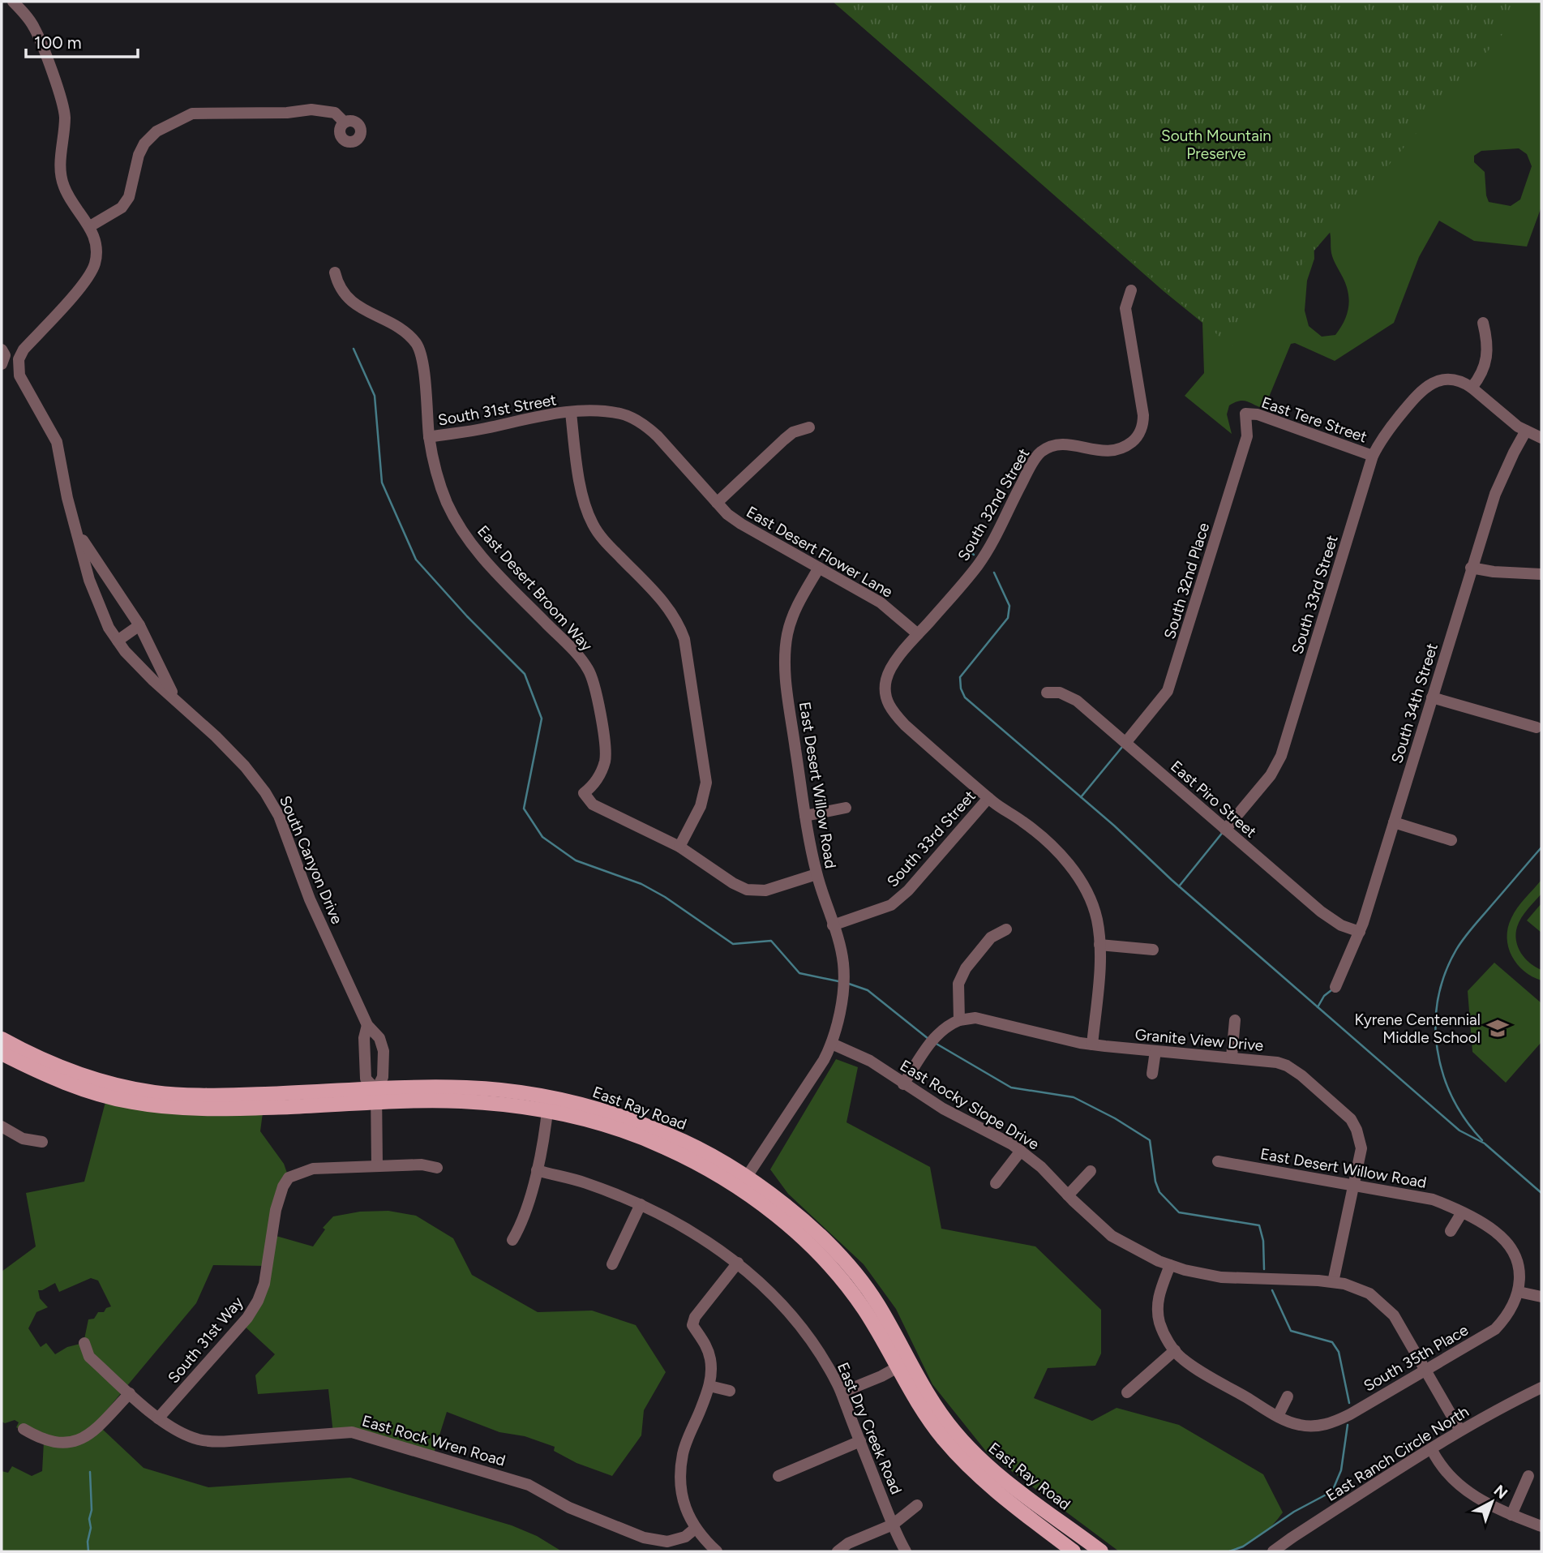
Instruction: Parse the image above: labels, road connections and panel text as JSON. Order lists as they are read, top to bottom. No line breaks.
{"streets":{"main road":["East Ray Road"],"street":["South 31st Street","East Tere Street","South 32nd Street","East Desert Flower Lane","South 32nd Place","East Desert Broom Way","South 33rd Street","South 34th Street","East Desert Willow Road","East Piro Street","South Canyon Drive","Granite View Drive","East Rocky Slope Drive","South 31st Way","South 35th Place","East Dry Creek Road","East Rock Wren Road","East Ranch Circle North"]},"crossings":[["South 31st Street","East Desert Flower Lane"],["South 31st Street","East Desert Broom Way"],["East Tere Street","South 32nd Place"],["East Tere Street","South 33rd Street"],["South 32nd Street","East Desert Flower Lane"],["South 32nd Street","South 33rd Street"],["East Desert Flower Lane","East Desert Willow Road"],["South 32nd Place","East Piro Street"],["South 33rd Street","East Desert Willow Road"],["South 33rd Street","East Piro Street"],["South 34th Street","East Piro Street"],["East Desert Willow Road","Granite View Drive"],["East Desert Willow Road","East Rocky Slope Drive"],["East Desert Willow Road","South 35th Place"],["South Canyon Drive","East Ray Road"],["Granite View Drive","East Rocky Slope Drive"],["East Rocky Slope Drive","South 35th Place"],["East Rocky Slope Drive","East Ranch Circle North"],["South 31st Way","East Rock Wren Road"]],"parks":["South Mountain Preserve"],"places":{"school or university":["Kyrene Centennial Middle School"]},"scale_bar":"100 m","north":"top right"}
